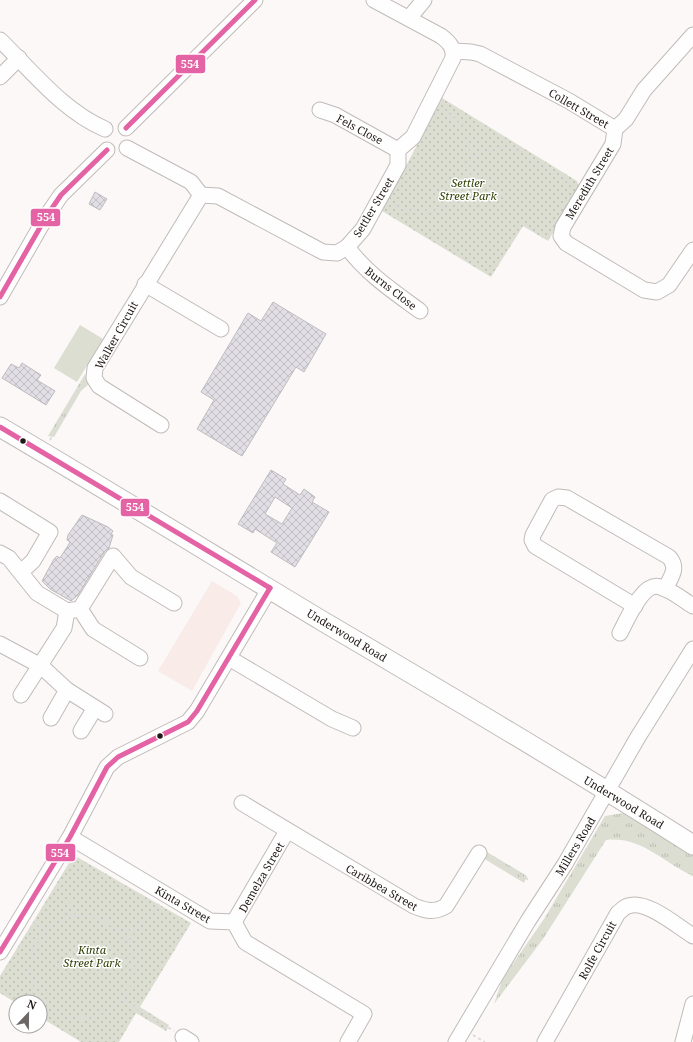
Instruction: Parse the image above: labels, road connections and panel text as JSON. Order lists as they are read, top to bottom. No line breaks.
{"streets":{"main road":["Underwood Road"],"street":["Collett Street","Fels Close","Meredith Street","Settler Street","Burns Close","Walker Circuit","Millers Road","Demelza Street","Caribbea Street","Kinta Street","Rolfe Circuit"]},"crossings":[["Collett Street","Meredith Street"],["Fels Close","Settler Street"],["Settler Street","Burns Close"],["Settler Street","Walker Circuit"],["Underwood Road","Millers Road"],["Demelza Street","Caribbea Street"],["Demelza Street","Kinta Street"]],"parks":["Settler Street Park","Kinta Street Park"],"lines":["transit line 554"],"north":"top"}
